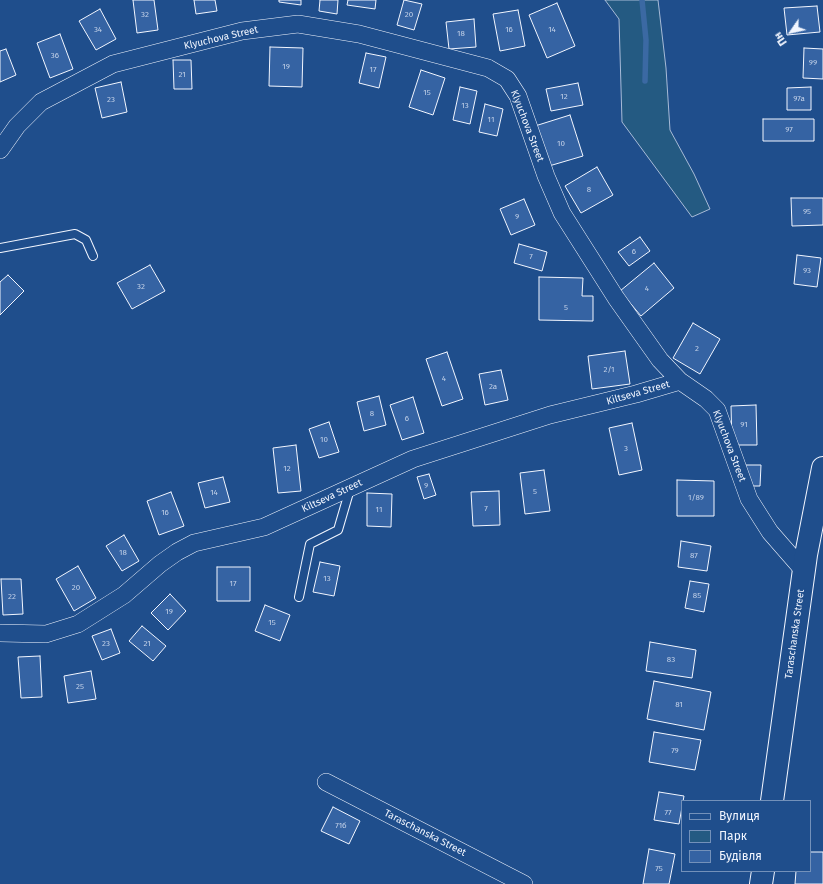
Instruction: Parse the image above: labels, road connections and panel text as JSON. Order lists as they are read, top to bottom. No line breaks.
{"streets":{"main road":["Taraschanska Street"],"street":["Klyuchova Street","Kiltseva Street"]},"crossings":[["Klyuchova Street","Kiltseva Street"],["Klyuchova Street","Taraschanska Street"]],"house_numbers":["32","20","34","16","14","18","36","99","19","17","21","15","12","97а","23","13","11","97","10","8","95","9","6","7","93","32","4","5","2","2/1","4","2а","8","6","91","10","3","12","9","5","14","1/89","7","11","16","18","87","13","17","20","85","22","19","15","23","21","83","25","81","79","77","71б","75"],"legend":["Вулиця","Парк","Будівля"],"north":"bottom left"}
